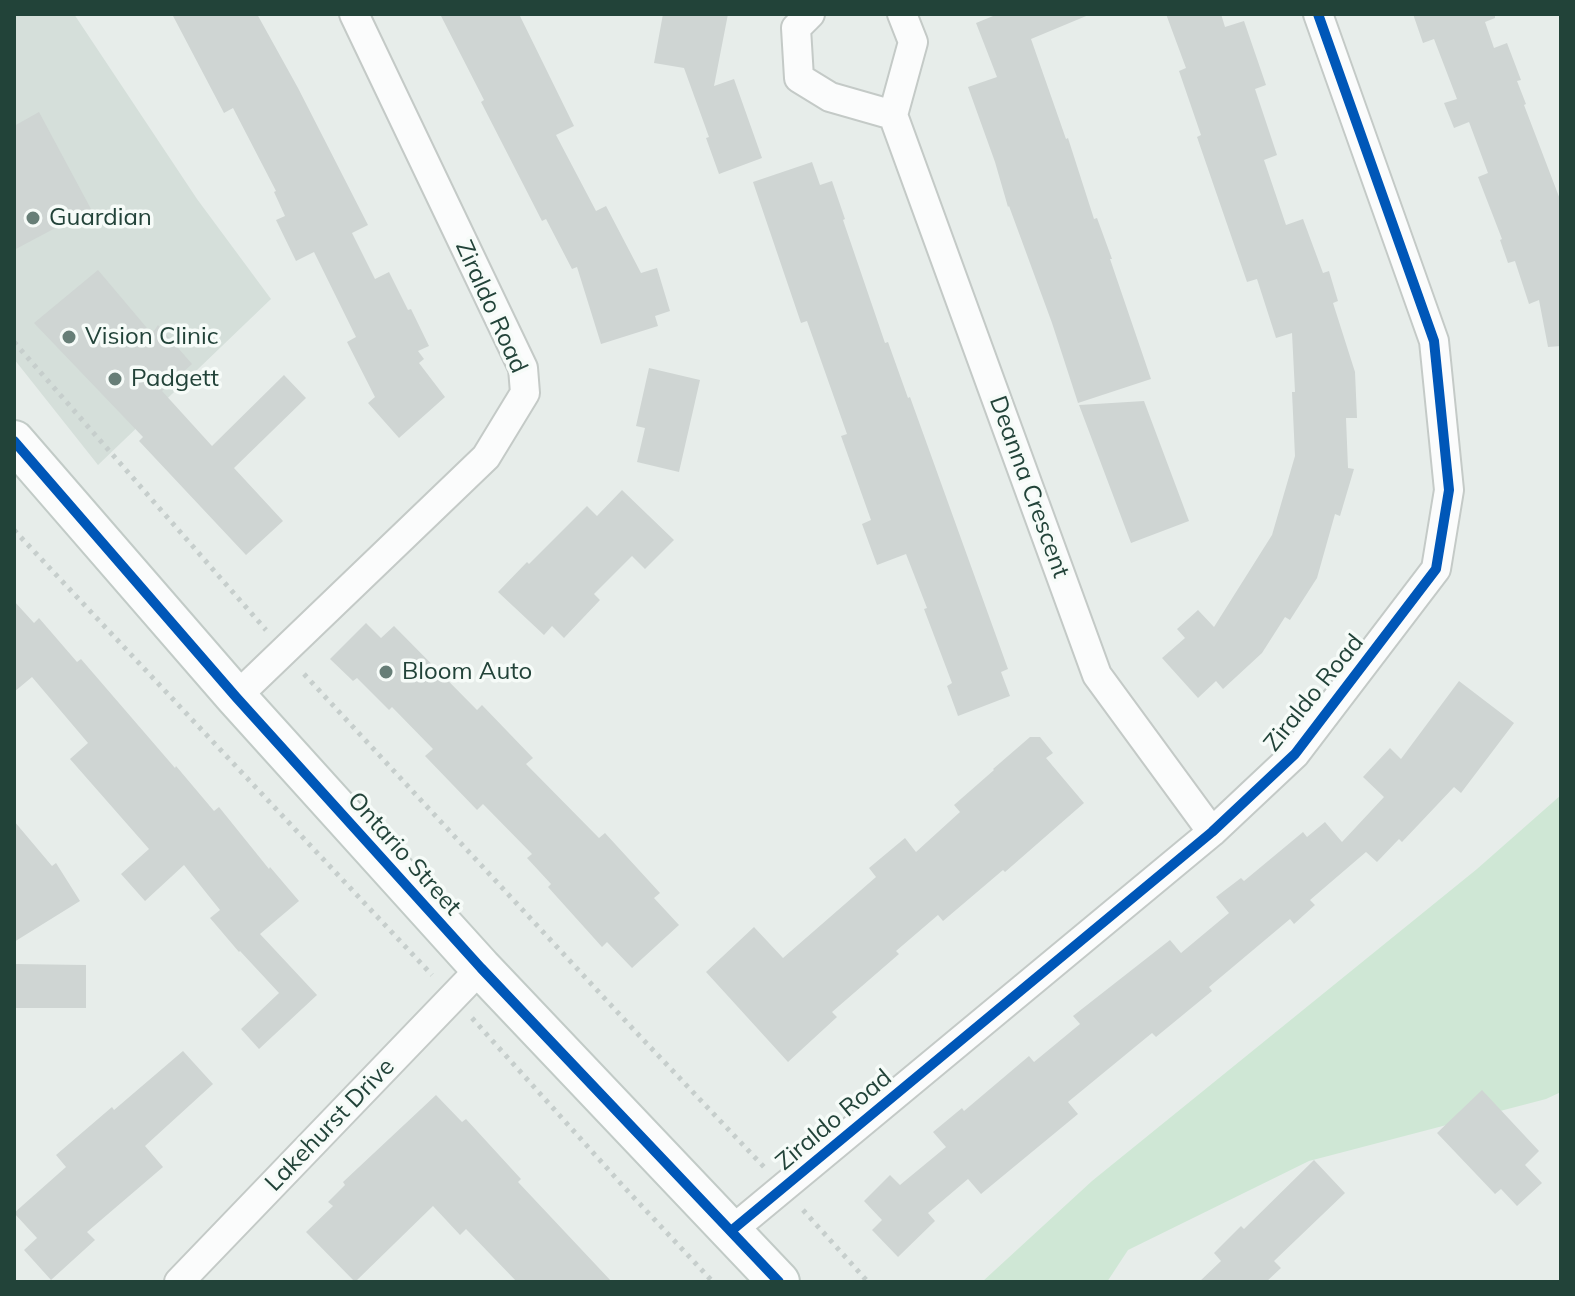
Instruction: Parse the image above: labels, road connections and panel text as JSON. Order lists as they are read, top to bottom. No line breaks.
{"streets":{"main road":["Ontario Street"],"street":["Ziraldo Road","Deanna Crescent","Lakehurst Drive"]},"crossings":[["Ziraldo Road","Deanna Crescent"],["Ziraldo Road","Ontario Street"],["Ontario Street","Lakehurst Drive"]],"places":["Guardian","Vision Clinic","Padgett","Bloom Auto"]}
